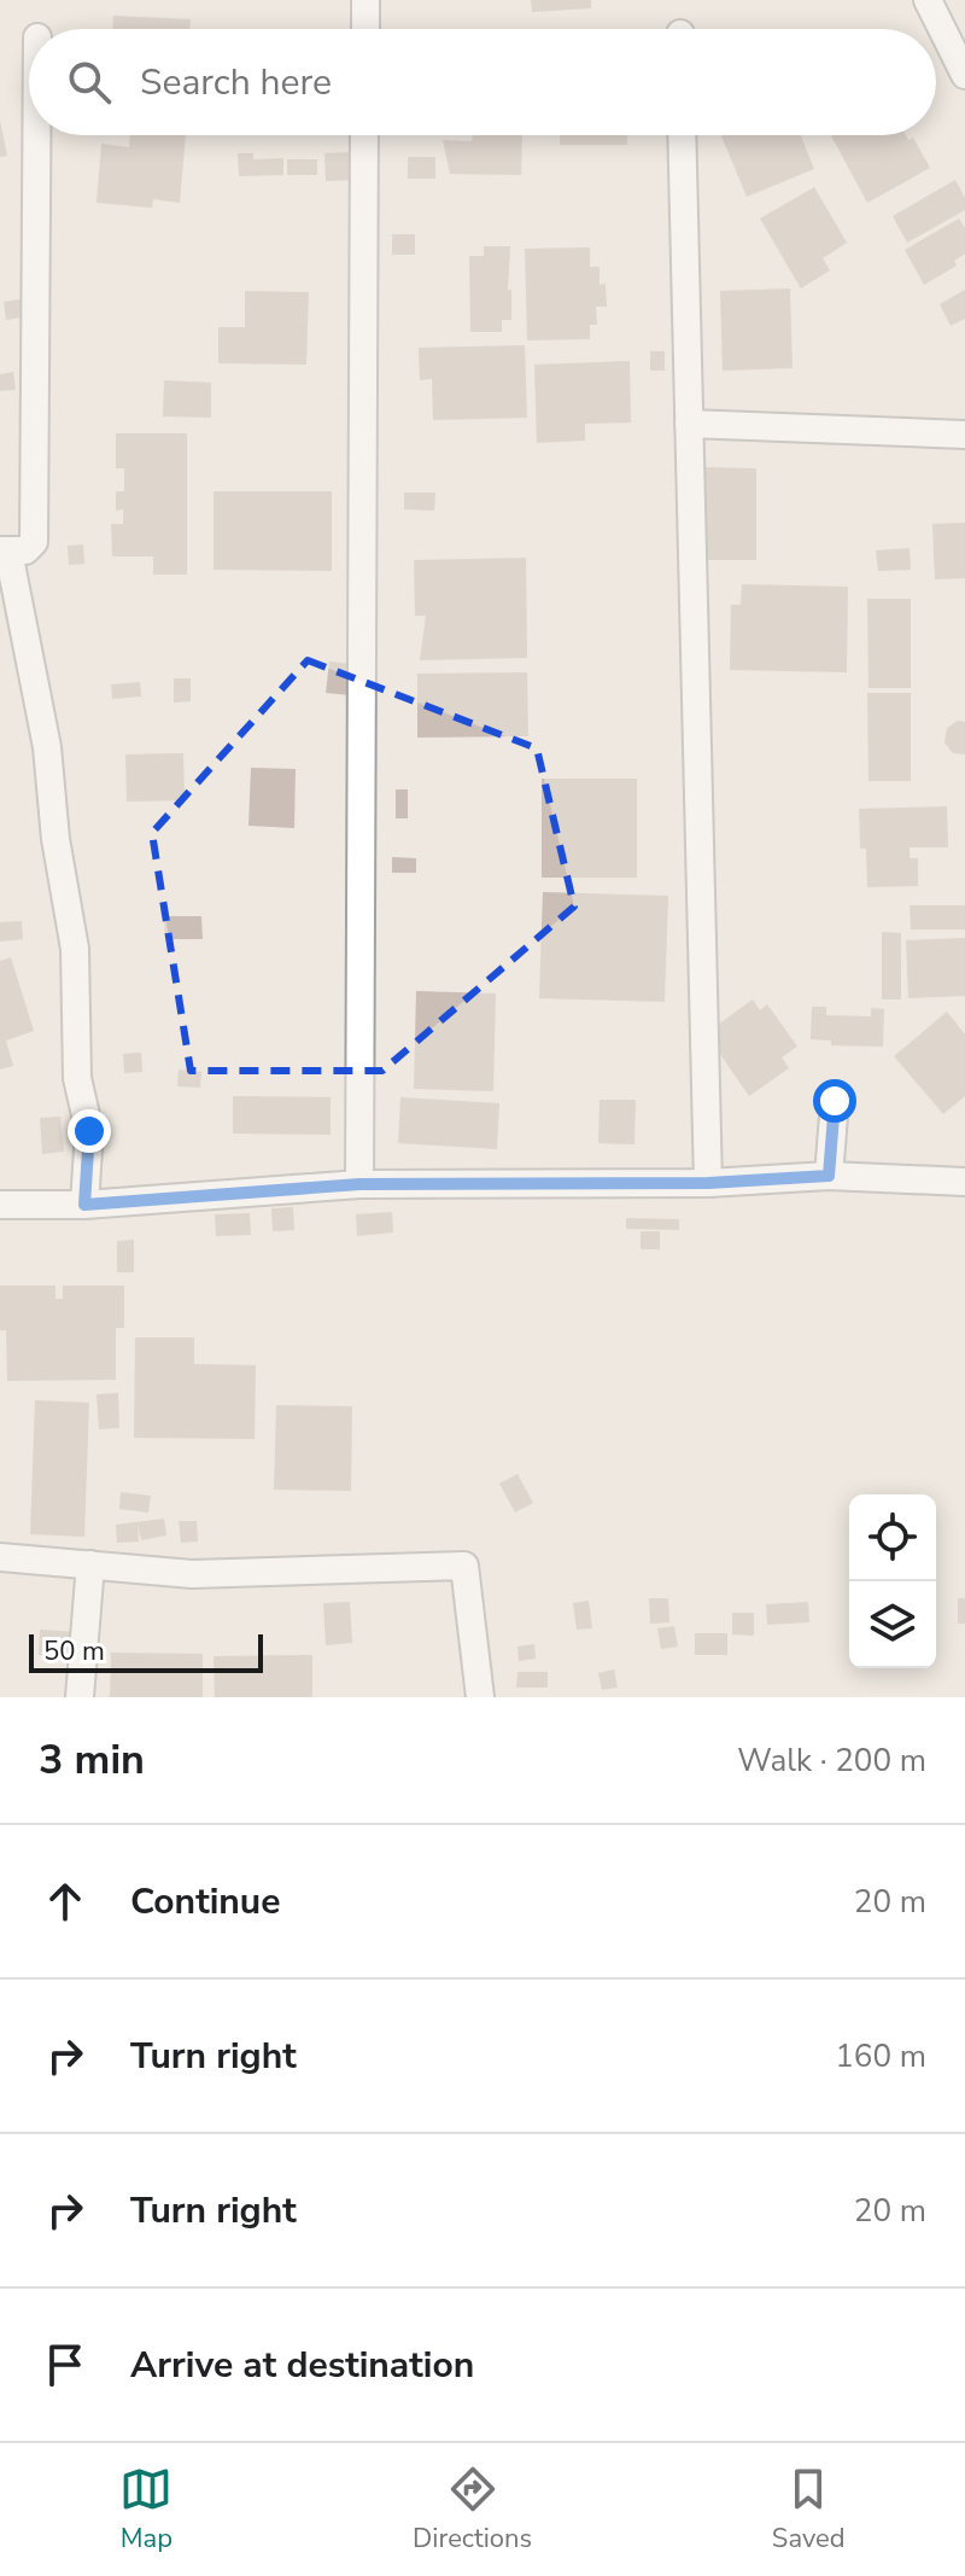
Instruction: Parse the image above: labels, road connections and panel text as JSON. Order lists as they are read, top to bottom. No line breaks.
{"scale_bar":"50 m","page":{"search":"Search here","scale":"50 m","heading":["3 min","Walk · 200 m"],"list":[["Continue","20 m"],["Turn right","160 m"],["Turn right","20 m"],"Arrive at destination"],"nav":["Map","Directions","Saved"]}}
